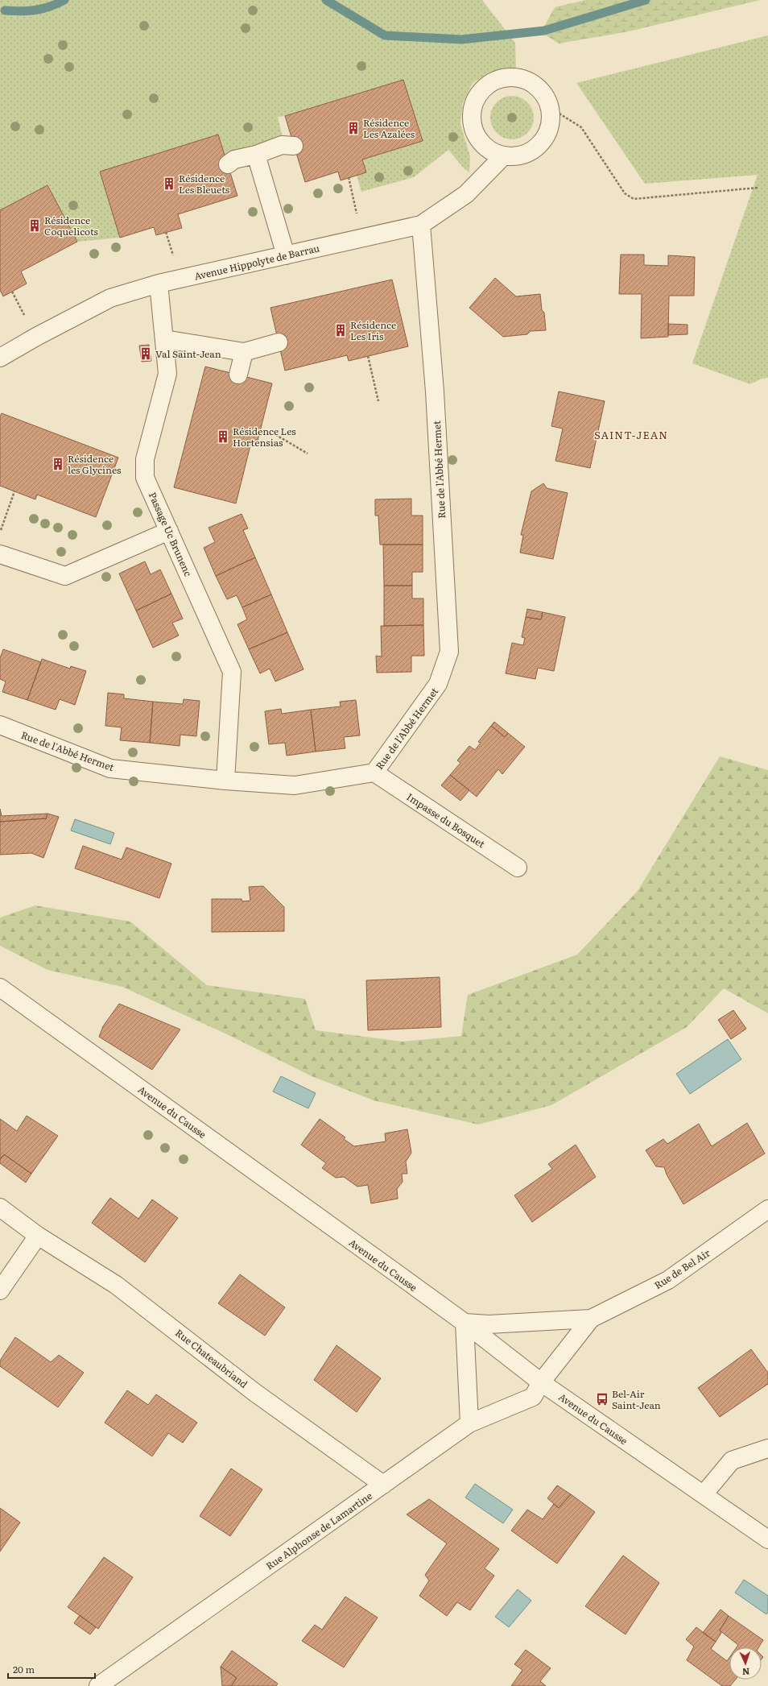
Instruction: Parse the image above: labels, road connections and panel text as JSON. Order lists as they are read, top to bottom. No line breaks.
{"streets":{"street":["Avenue Hippolyte de Barrau","Rue de l'Abbé Hermet","Passage Uc Brunenc","Impasse du Bosquet","Avenue du Causse","Rue de Bel Air","Rue Chateaubriand","Rue Alphonse de Lamartine"]},"crossings":[["Avenue Hippolyte de Barrau","Rue de l'Abbé Hermet"],["Avenue Hippolyte de Barrau","Passage Uc Brunenc"],["Rue de l'Abbé Hermet","Passage Uc Brunenc"],["Rue de l'Abbé Hermet","Impasse du Bosquet"],["Avenue du Causse","Rue de Bel Air"],["Avenue du Causse","Rue Alphonse de Lamartine"],["Rue de Bel Air","Rue Alphonse de Lamartine"],["Rue Chateaubriand","Rue Alphonse de Lamartine"]],"districts":["SAINT-JEAN"],"places":{"building":["Résidence Les Azalées","Résidence Les Bleuets","Résidence Coquelicots","Résidence Les Iris","Val Saint-Jean","Résidence Les Hortensias","Résidence les Glycines"],"bus stop":["Bel-Air Saint-Jean"]},"scale_bar":"20 m","north":"bottom"}
